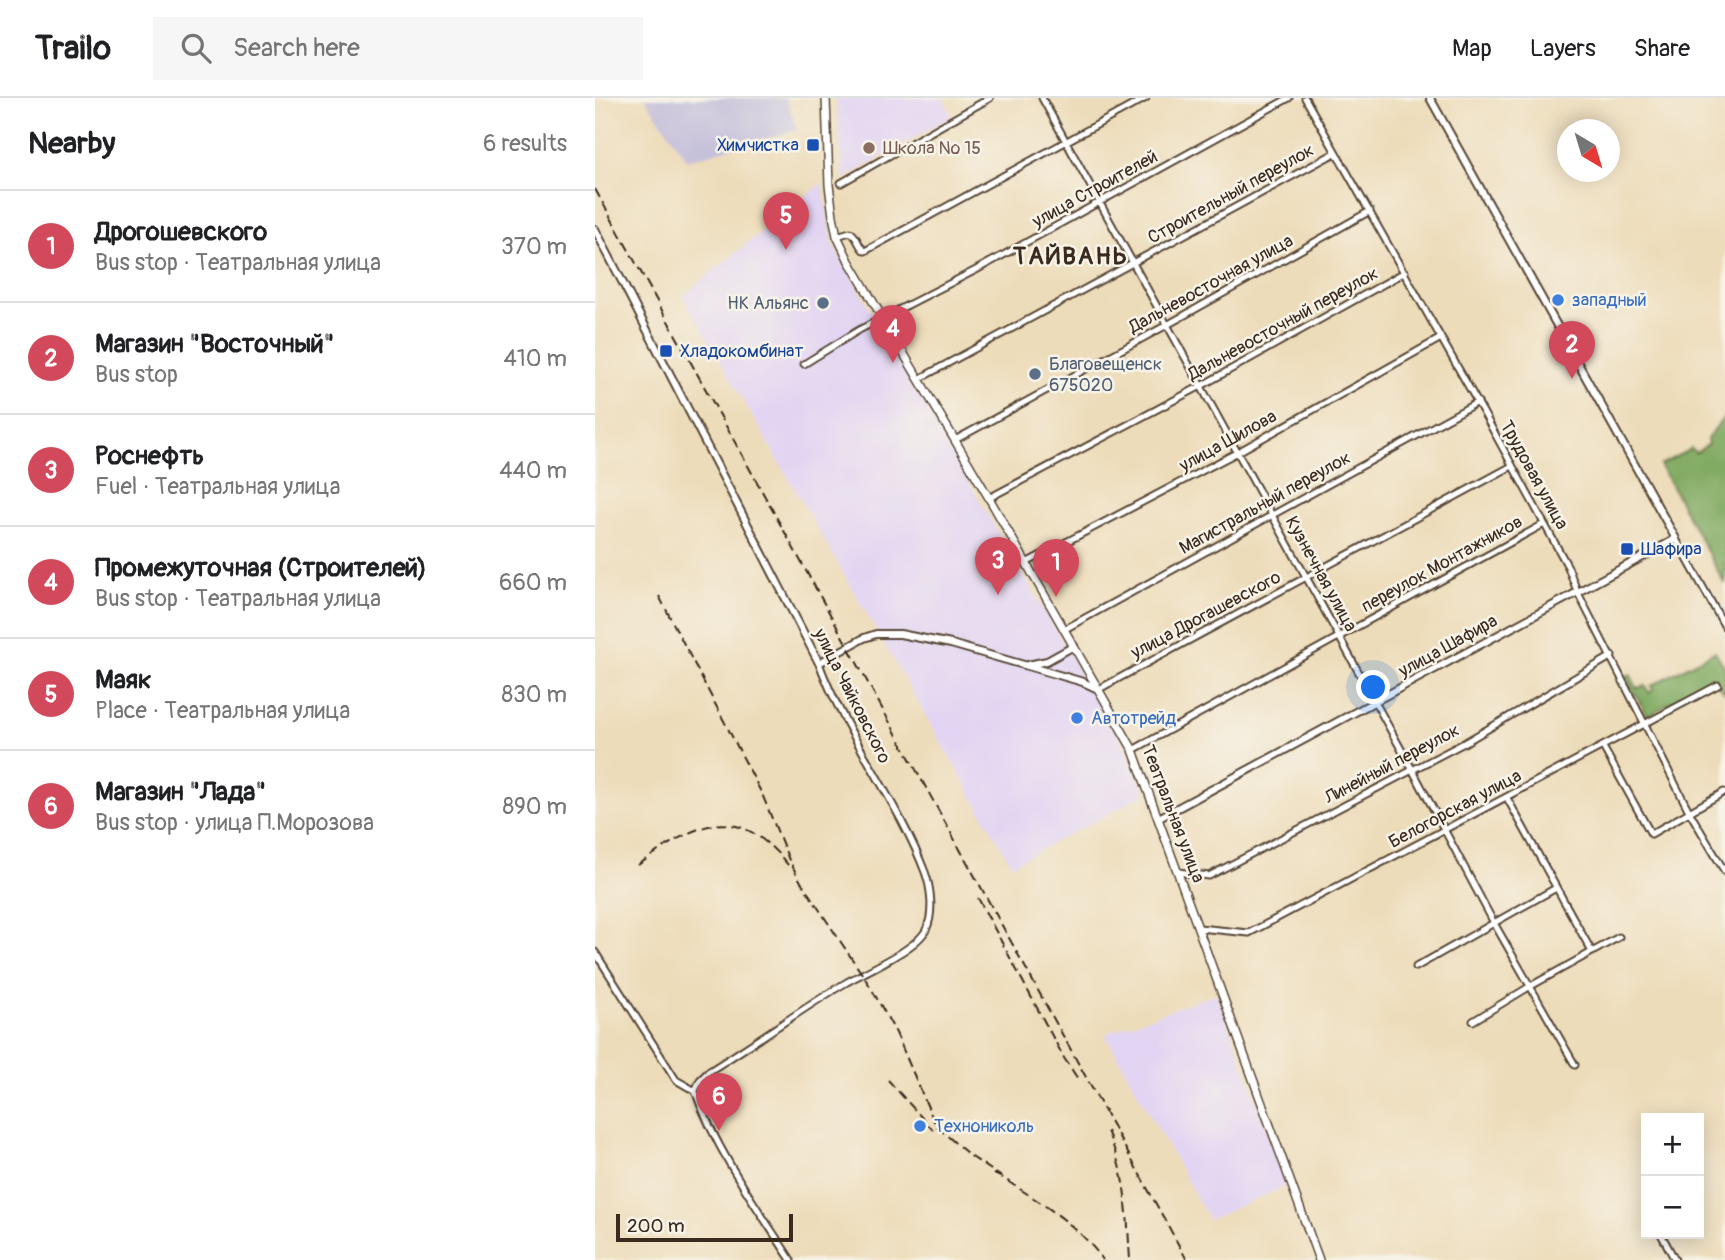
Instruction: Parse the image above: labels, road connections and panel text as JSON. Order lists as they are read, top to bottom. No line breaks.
{"streets":{"main road":["Театральная улица"],"street":["улица Строителей","Строительный переулок","Дальневосточная улица","Дальневосточный переулок","улица Шилова","Трудовая улица","Магистральный переулок","переулок Монтажников","Кузнечная улица","улица Дрогашевского","улица Шафира","улица Чайковского","Линейный переулок","Белогорская улица"]},"crossings":[["улица Строителей","Кузнечная улица"],["улица Строителей","Театральная улица"],["Строительный переулок","Трудовая улица"],["Строительный переулок","Кузнечная улица"],["Строительный переулок","Театральная улица"],["Дальневосточная улица","Трудовая улица"],["Дальневосточная улица","Кузнечная улица"],["Дальневосточная улица","Театральная улица"],["Дальневосточный переулок","Трудовая улица"],["Дальневосточный переулок","Кузнечная улица"],["Дальневосточный переулок","Театральная улица"],["улица Шилова","Трудовая улица"],["улица Шилова","Кузнечная улица"],["улица Шилова","Театральная улица"],["Трудовая улица","Магистральный переулок"],["Трудовая улица","переулок Монтажников"],["Трудовая улица","улица Дрогашевского"],["Трудовая улица","улица Шафира"],["Трудовая улица","Линейный переулок"],["Трудовая улица","Белогорская улица"],["Магистральный переулок","Кузнечная улица"],["Магистральный переулок","Театральная улица"],["переулок Монтажников","Кузнечная улица"],["переулок Монтажников","Театральная улица"],["Кузнечная улица","улица Дрогашевского"],["Кузнечная улица","улица Шафира"],["Кузнечная улица","Линейный переулок"],["Кузнечная улица","Белогорская улица"],["улица Дрогашевского","Театральная улица"],["улица Шафира","Театральная улица"],["Линейный переулок","Театральная улица"],["Белогорская улица","Театральная улица"]],"districts":["ТАЙВАНЬ"],"places":{"transit":["Химчистка","Хладокомбинат","Шафира"],"other":["Школа № 15","западный","НК Альянс","Благовещенск 675020","Автотрейд","Технониколь"]},"scale_bar":"200 m","north":"bottom right","page":{"header":"Trailo","search":"Search here","nav":["Map","Layers","Share"],"heading":["Nearby","6 results"],"list":[{"mark":"1","name":"Дрогошевского","note":"Bus stop · Театральная улица","value":"370 m"},{"mark":"2","name":"Магазин \"Восточный\"","note":"Bus stop","value":"410 m"},{"mark":"3","name":"Роснефть","note":"Fuel · Театральная улица","value":"440 m"},{"mark":"4","name":"Промежуточная (Строителей)","note":"Bus stop · Театральная улица","value":"660 m"},{"mark":"5","name":"Маяк","note":"Place · Театральная улица","value":"830 m"},{"mark":"6","name":"Магазин \"Лада\"","note":"Bus stop · улица П.Морозова","value":"890 m"}],"pins":["5","4","2","3","1","6"],"map_buttons":["+","−"],"scale":"200 m"}}
